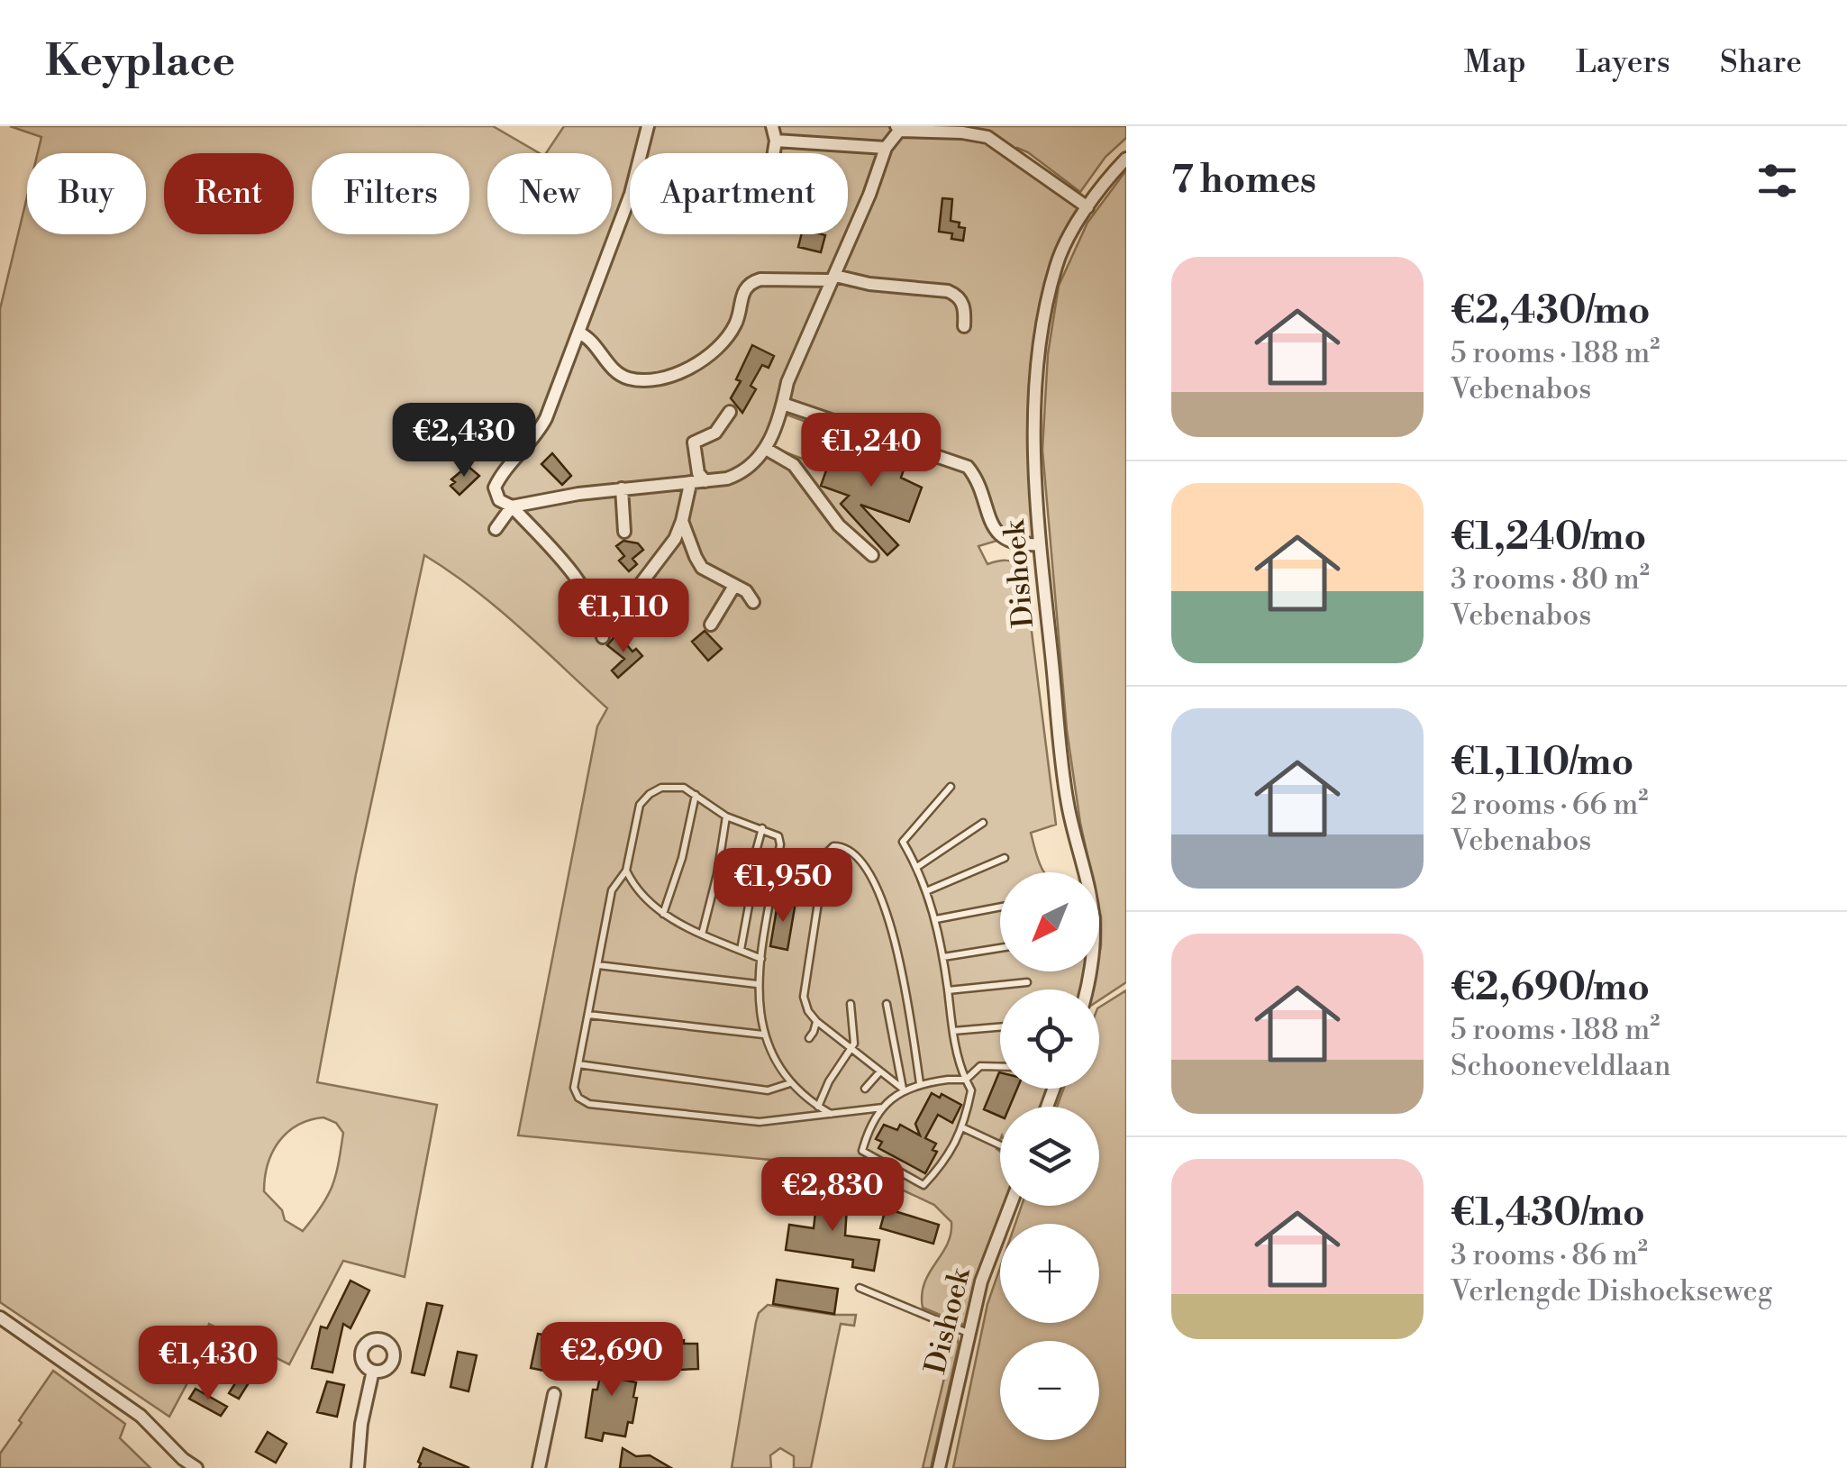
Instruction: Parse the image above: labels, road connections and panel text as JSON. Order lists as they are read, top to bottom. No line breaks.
{"streets":{"street":["Dishoek"]},"north":"bottom left","page":{"header":"Keyplace","nav":["Map","Layers","Share"],"heading":"7 homes","chip":["Buy","Rent","Filters","New","Apartment"],"list":[{"name":"€2,430/mo","note":"5 rooms · 188 m² · Vebenabos"},{"name":"€1,240/mo","note":"3 rooms · 80 m² · Vebenabos"},{"name":"€1,110/mo","note":"2 rooms · 66 m² · Vebenabos"},{"name":"€2,690/mo","note":"5 rooms · 188 m² · Schooneveldlaan"},{"name":"€1,430/mo","note":"3 rooms · 86 m² · Verlengde Dishoekseweg"}],"price":["€2,430","€1,240","€1,110","€1,950","€2,830","€2,690","€1,430"],"map_buttons":["+","−"]}}
